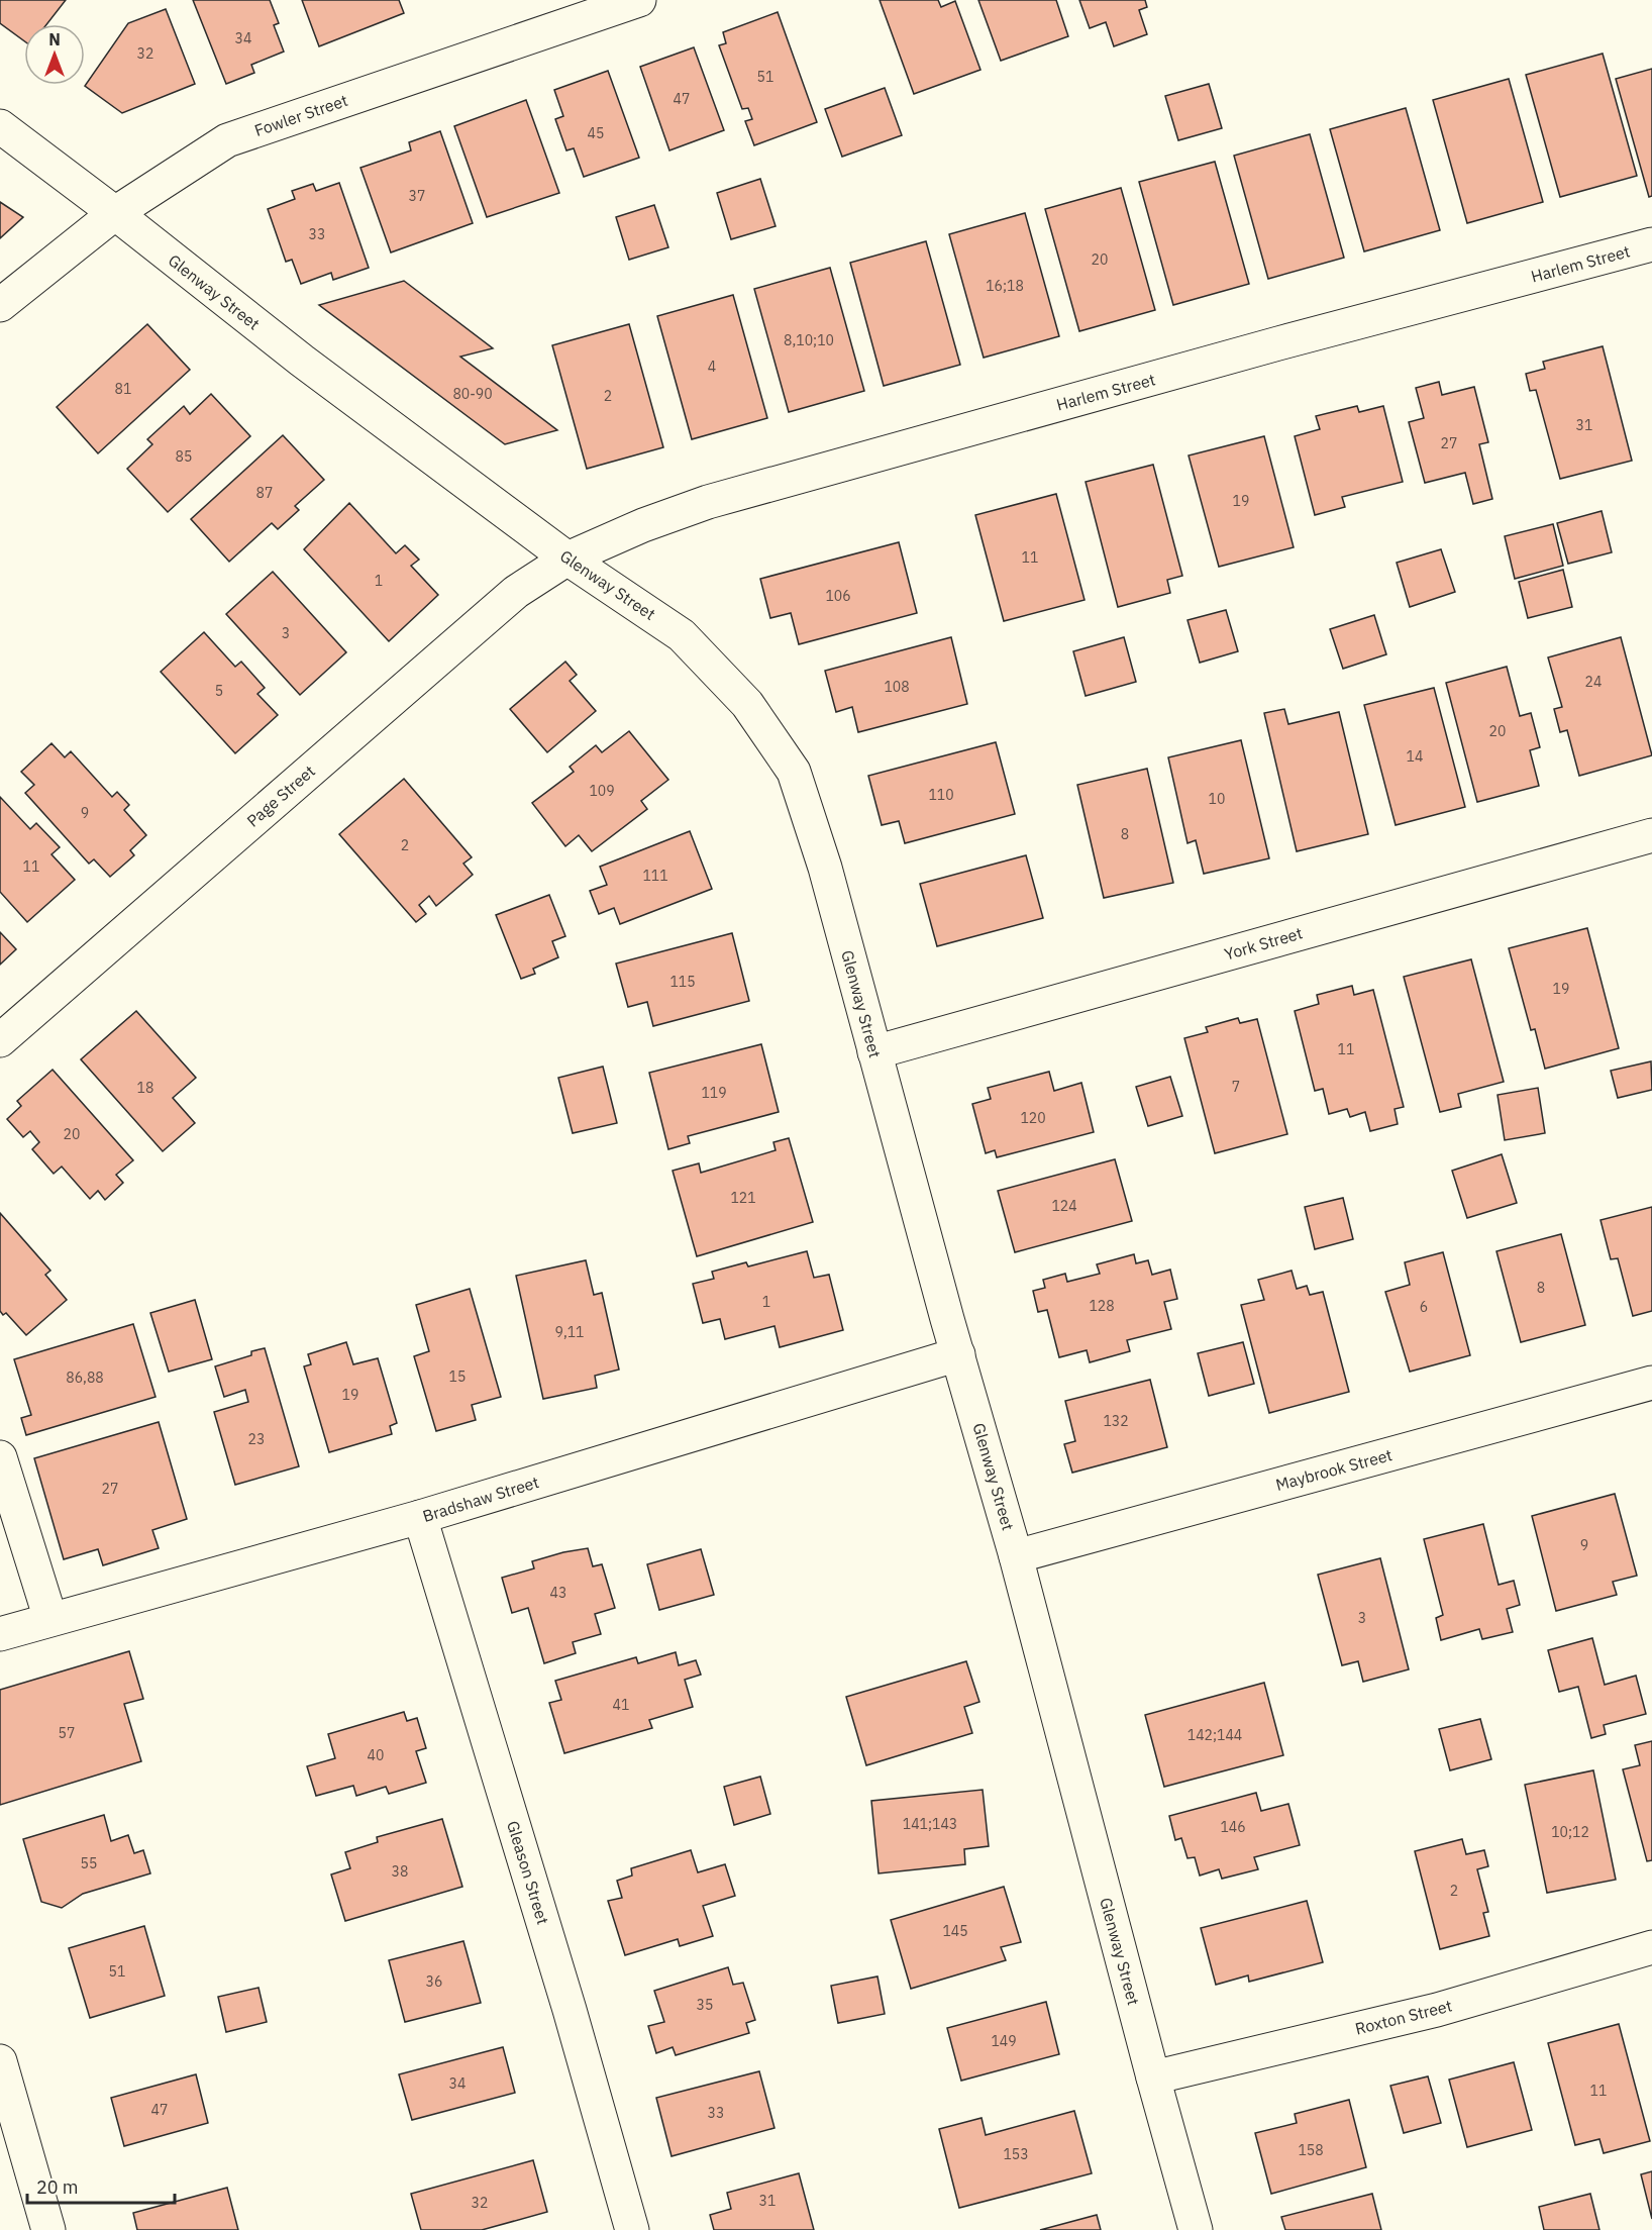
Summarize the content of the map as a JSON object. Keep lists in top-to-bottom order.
{
  "streets": {
    "street": [
      "Fowler Street",
      "Harlem Street",
      "Glenway Street",
      "Page Street",
      "York Street",
      "Maybrook Street",
      "Bradshaw Street",
      "Gleason Street",
      "Roxton Street"
    ]
  },
  "crossings": [
    ["Fowler Street", "Glenway Street"],
    ["Harlem Street", "Glenway Street"],
    ["Harlem Street", "Page Street"],
    ["Glenway Street", "Page Street"],
    ["Glenway Street", "York Street"],
    ["Glenway Street", "Maybrook Street"],
    ["Glenway Street", "Bradshaw Street"],
    ["Glenway Street", "Roxton Street"],
    ["Bradshaw Street", "Gleason Street"]
  ],
  "house_numbers": [
    "34",
    "32",
    "51",
    "47",
    "45",
    "37",
    "33",
    "20",
    "16;18",
    "8,10;10",
    "4",
    "81",
    "80-90",
    "2",
    "31",
    "27",
    "85",
    "87",
    "19",
    "11",
    "1",
    "106",
    "3",
    "24",
    "108",
    "5",
    "20",
    "14",
    "109",
    "110",
    "10",
    "9",
    "8",
    "2",
    "11",
    "111",
    "115",
    "19",
    "11",
    "7",
    "18",
    "119",
    "120",
    "20",
    "121",
    "124",
    "8",
    "1",
    "128",
    "6",
    "9,11",
    "15",
    "86,88",
    "19",
    "132",
    "23",
    "27",
    "9",
    "43",
    "3",
    "41",
    "57",
    "142;144",
    "40",
    "141;143",
    "146",
    "10;12",
    "55",
    "38",
    "2",
    "145",
    "51",
    "36",
    "35",
    "149",
    "34",
    "11",
    "47",
    "33",
    "158",
    "153",
    "31",
    "32"
  ],
  "scale_bar": "20 m",
  "north": "top"
}
